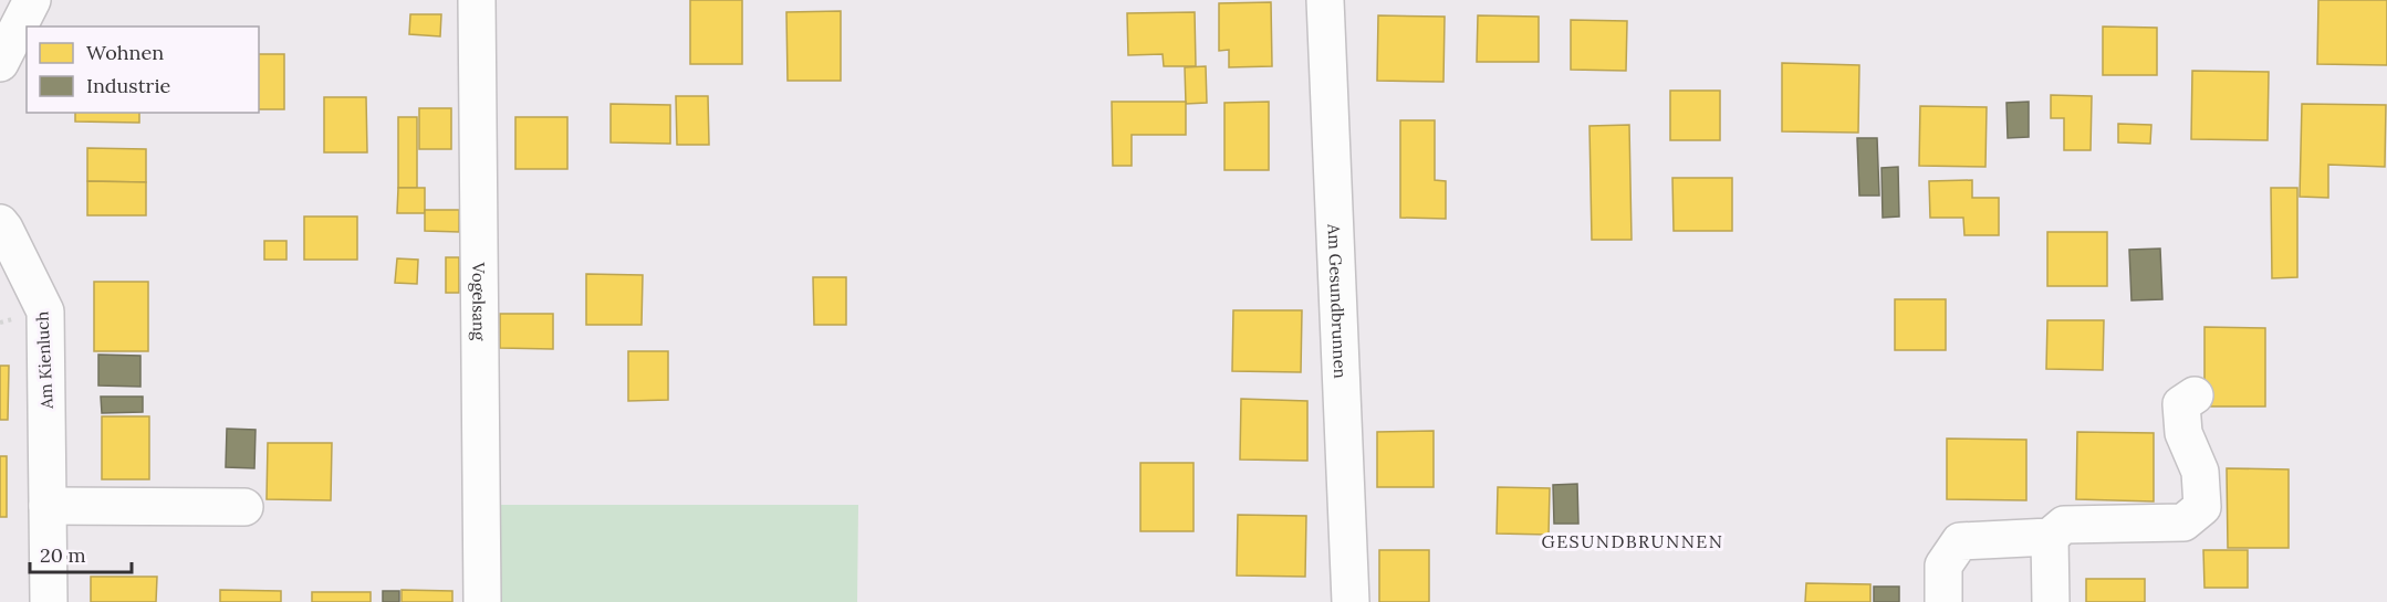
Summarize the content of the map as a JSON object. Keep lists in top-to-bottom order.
{
  "streets": {
    "street": ["Am Gesundbrunnen", "Vogelsang", "Am Kienluch"]
  },
  "districts": ["GESUNDBRUNNEN"],
  "legend": ["Wohnen", "Industrie"],
  "scale_bar": "20 m"
}
